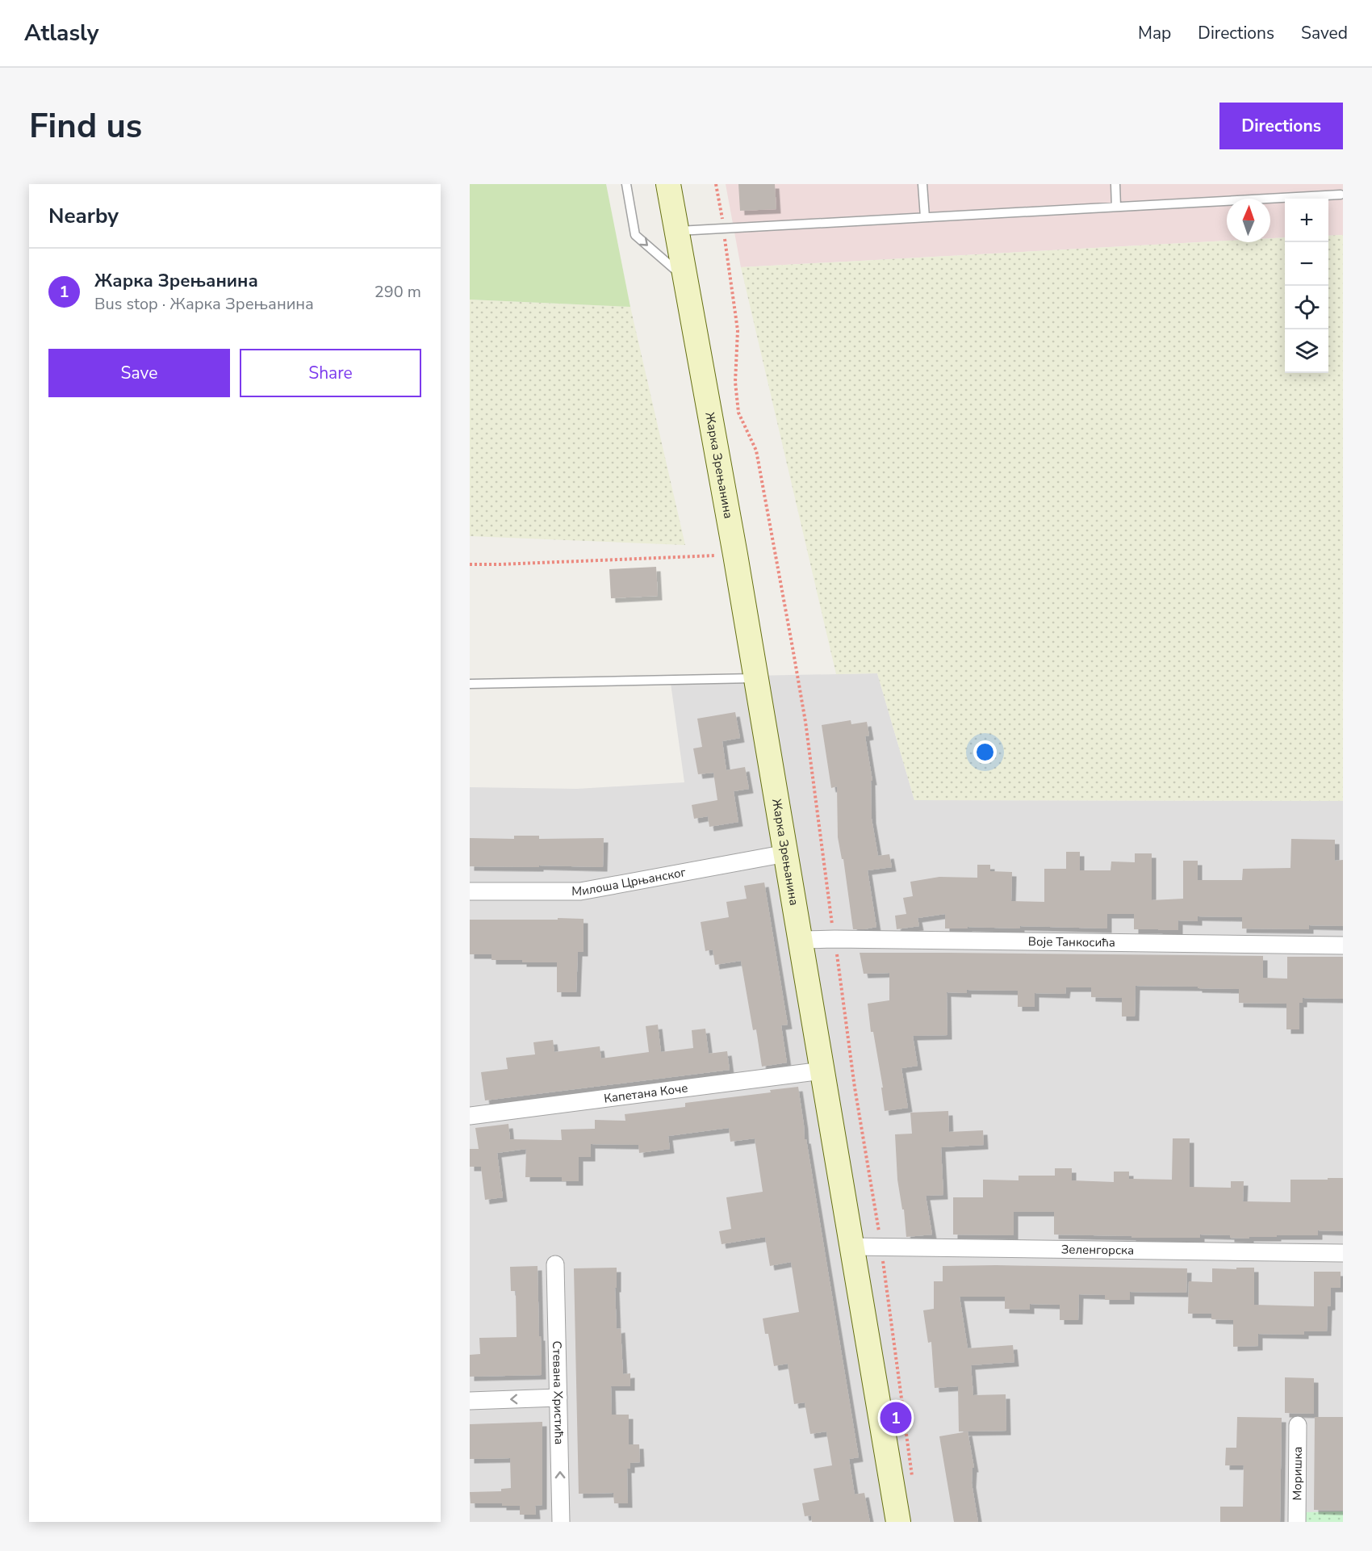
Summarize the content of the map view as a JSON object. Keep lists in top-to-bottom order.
{
  "streets": {
    "main road": ["Жарка Зрењанина"],
    "street": [
      "Милоша Црњанског",
      "Воје Танкосића",
      "Капетана Коче",
      "Зеленгорска",
      "Стевана Христића",
      "Моришка"
    ]
  },
  "crossings": [
    ["Жарка Зрењанина", "Милоша Црњанског"],
    ["Жарка Зрењанина", "Воје Танкосића"],
    ["Жарка Зрењанина", "Капетана Коче"],
    ["Жарка Зрењанина", "Зеленгорска"]
  ],
  "one_way": ["Стевана Христића"],
  "north": "top",
  "page": {
    "header": "Atlasly",
    "nav": ["Map", "Directions", "Saved"],
    "buttons": [
      "Directions",
      ["Save", "Share"]
    ],
    "title": "Find us",
    "heading": "Nearby",
    "map_buttons": ["+", "−"],
    "list": [
      {
        "mark": "1",
        "name": "Жарка Зрењанина",
        "note": "Bus stop · Жарка Зрењанина",
        "value": "290 m"
      }
    ],
    "pins": "1"
  }
}
